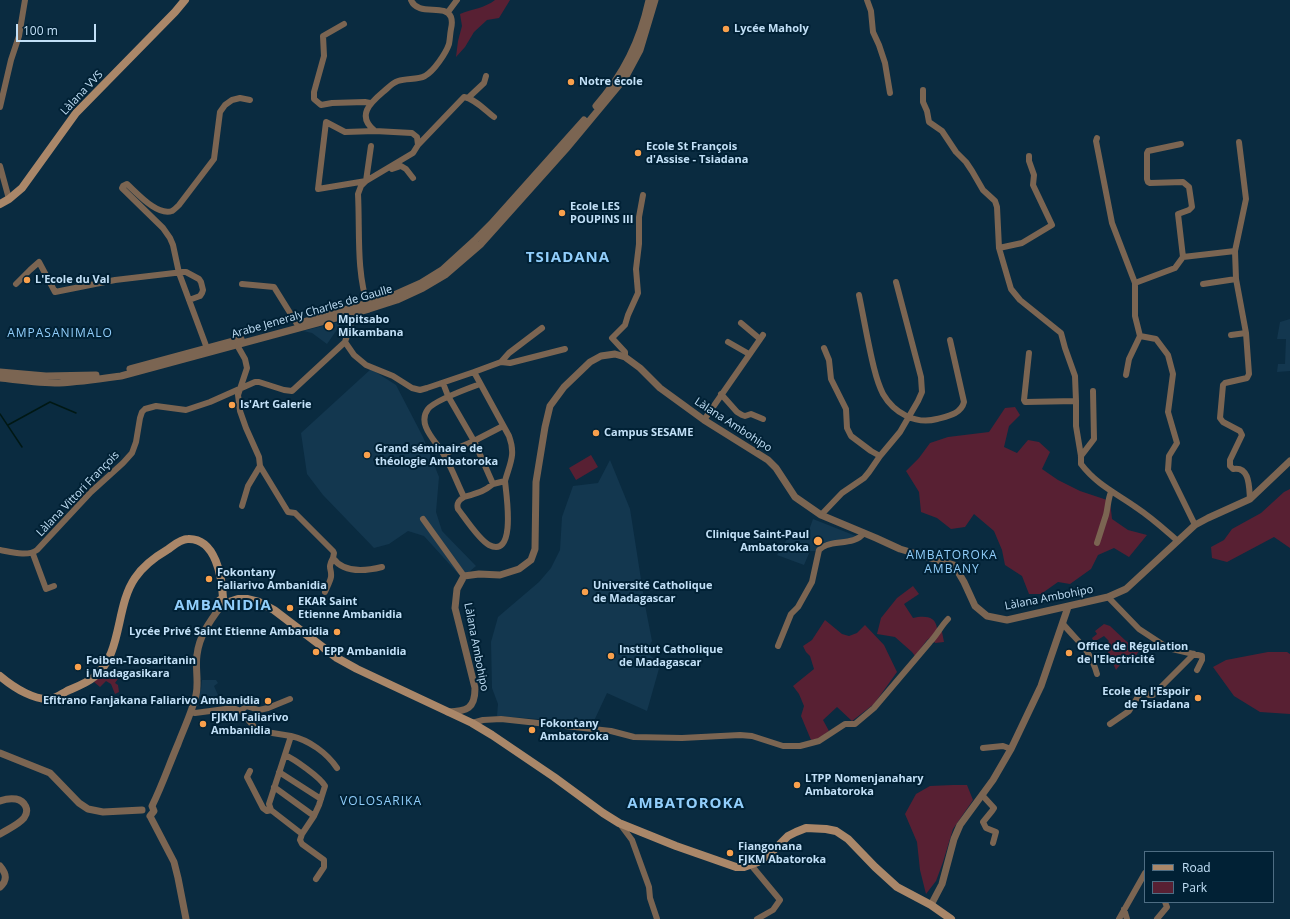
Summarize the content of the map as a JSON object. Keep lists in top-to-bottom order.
{
  "streets": {
    "main road": ["Làlana VVS"],
    "street": ["Arabe Jeneraly Charles de Gaulle", "Làlana Ambohipo", "Làlana Vittori François"]
  },
  "districts": [
    "TSIADANA",
    "AMPASANIMALO",
    "AMBATOROKA AMBANY",
    "AMBANIDIA",
    "VOLOSARIKA",
    "AMBATOROKA"
  ],
  "places": [
    "Lycée Maholy",
    "Notre école",
    "Ecole St François d'Assise - Tsiadana",
    "Ecole LES POUPINS III",
    "L'Ecole du Val",
    "Mpitsabo Mikambana",
    "Is'Art Galerie",
    "Campus SESAME",
    "Grand séminaire de théologie Ambatoroka",
    "Clinique Saint-Paul Ambatoroka",
    "Fokontany Faliarivo Ambanidia",
    "Université Catholique de Madagascar",
    "EKAR Saint Etienne Ambanidia",
    "Lycée Privé Saint Etienne Ambanidia",
    "EPP Ambanidia",
    "Office de Régulation de l'Electricité",
    "Institut Catholique de Madagascar",
    "Foiben-Taosaritanin i Madagasikara",
    "Ecole de l'Espoir de Tsiadana",
    "Efitrano Fanjakana Faliarivo Ambanidia",
    "FJKM Faliarivo Ambanidia",
    "Fokontany Ambatoroka",
    "LTPP Nomenjanahary Ambatoroka",
    "Fiangonana FJKM Abatoroka"
  ],
  "legend": ["Road", "Park"],
  "scale_bar": "100 m"
}
